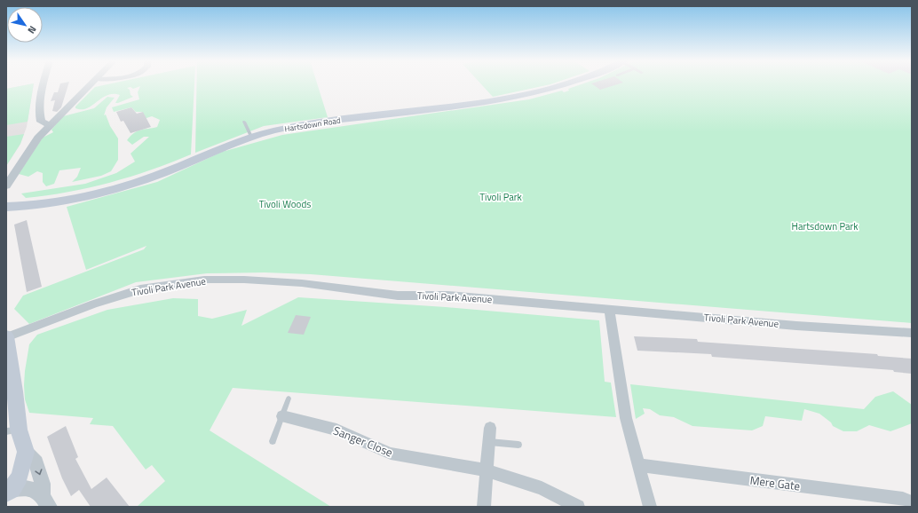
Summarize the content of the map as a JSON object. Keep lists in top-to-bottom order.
{
  "streets": {
    "main road": ["Hartsdown Road"],
    "street": ["Tivoli Park Avenue", "Sanger Close", "Mere Gate"]
  },
  "parks": ["Tivoli Park", "Tivoli Woods", "Hartsdown Park"],
  "north": "bottom right"
}
